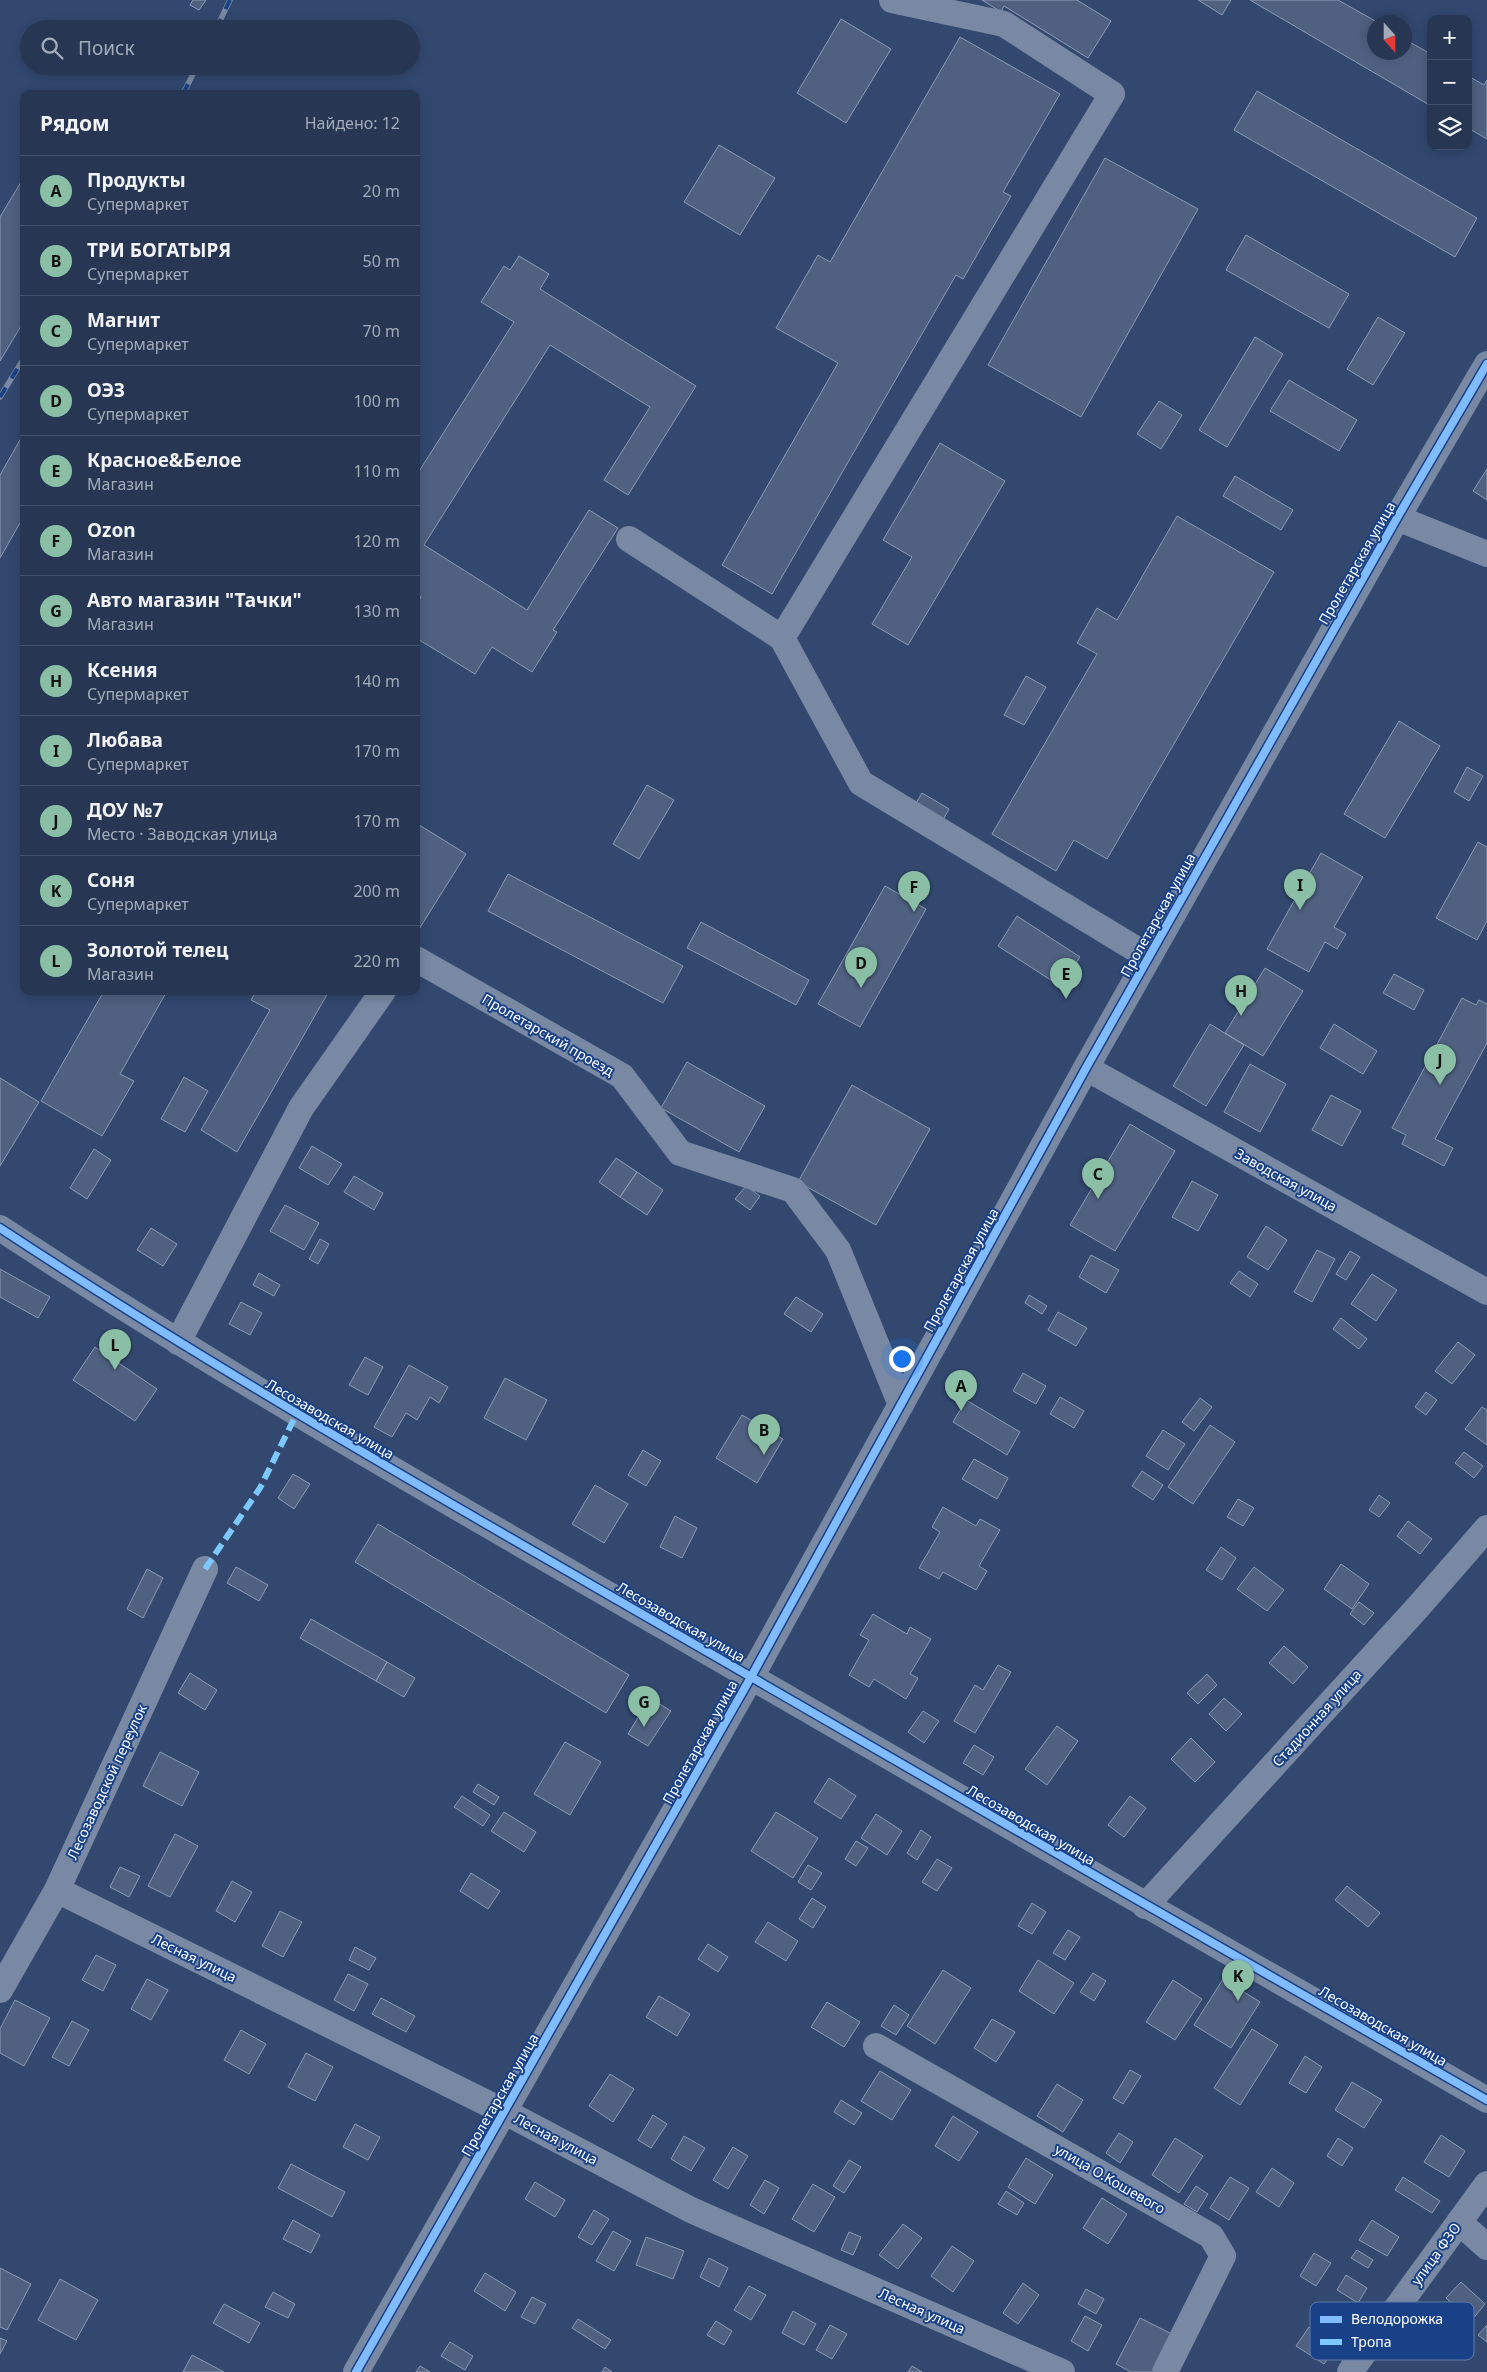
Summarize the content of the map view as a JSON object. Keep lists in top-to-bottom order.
{
  "streets": {
    "street": [
      "Пролетарская улица",
      "Пролетарский проезд",
      "Заводская улица",
      "Лесозаводская улица",
      "Стадионная улица",
      "Лесозаводской переулок",
      "Лесная улица",
      "улица О.Кошевого",
      "улица ФЗО"
    ]
  },
  "crossings": [
    ["Пролетарская улица", "Пролетарский проезд"],
    ["Пролетарская улица", "Заводская улица"],
    ["Пролетарская улица", "Лесозаводская улица"],
    ["Пролетарская улица", "Лесная улица"],
    ["Лесозаводская улица", "Стадионная улица"],
    ["Лесозаводской переулок", "Лесная улица"]
  ],
  "legend": ["Велодорожка", "Тропа"],
  "north": "bottom",
  "page": {
    "map_buttons": ["+", "−"],
    "search": "Поиск",
    "heading": ["Рядом", "Найдено: 12"],
    "list": [
      {
        "mark": "A",
        "name": "Продукты",
        "note": "Супермаркет",
        "value": "20 m"
      },
      {
        "mark": "B",
        "name": "ТРИ БОГАТЫРЯ",
        "note": "Супермаркет",
        "value": "50 m"
      },
      {
        "mark": "C",
        "name": "Магнит",
        "note": "Супермаркет",
        "value": "70 m"
      },
      {
        "mark": "D",
        "name": "ОЭЗ",
        "note": "Супермаркет",
        "value": "100 m"
      },
      {
        "mark": "E",
        "name": "Красное&Белое",
        "note": "Магазин",
        "value": "110 m"
      },
      {
        "mark": "F",
        "name": "Ozon",
        "note": "Магазин",
        "value": "120 m"
      },
      {
        "mark": "G",
        "name": "Авто магазин \"Тачки\"",
        "note": "Магазин",
        "value": "130 m"
      },
      {
        "mark": "H",
        "name": "Ксения",
        "note": "Супермаркет",
        "value": "140 m"
      },
      {
        "mark": "I",
        "name": "Любава",
        "note": "Супермаркет",
        "value": "170 m"
      },
      {
        "mark": "J",
        "name": "ДОУ №7",
        "note": "Место · Заводская улица",
        "value": "170 m"
      },
      {
        "mark": "K",
        "name": "Соня",
        "note": "Супермаркет",
        "value": "200 m"
      },
      {
        "mark": "L",
        "name": "Золотой телец",
        "note": "Магазин",
        "value": "220 m"
      }
    ],
    "pins": [
      "I",
      "F",
      "D",
      "E",
      "H",
      "J",
      "C",
      "L",
      "A",
      "B",
      "G",
      "K"
    ]
  }
}
